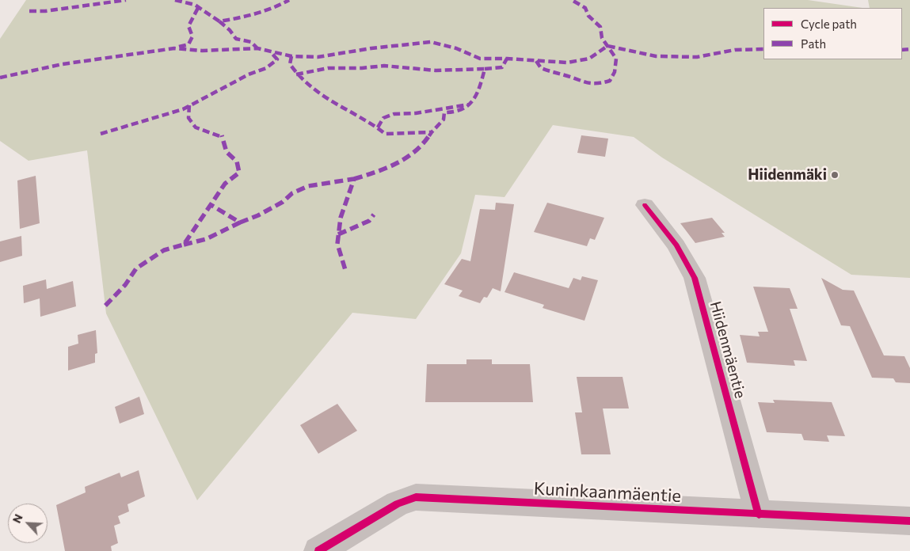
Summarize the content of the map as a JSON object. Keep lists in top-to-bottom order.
{
  "streets": {
    "street": ["Hiidenmäentie", "Kuninkaanmäentie"]
  },
  "crossings": [
    ["Hiidenmäentie", "Kuninkaanmäentie"]
  ],
  "places": ["Hiidenmäki"],
  "legend": ["Cycle path", "Path"],
  "north": "top left"
}
